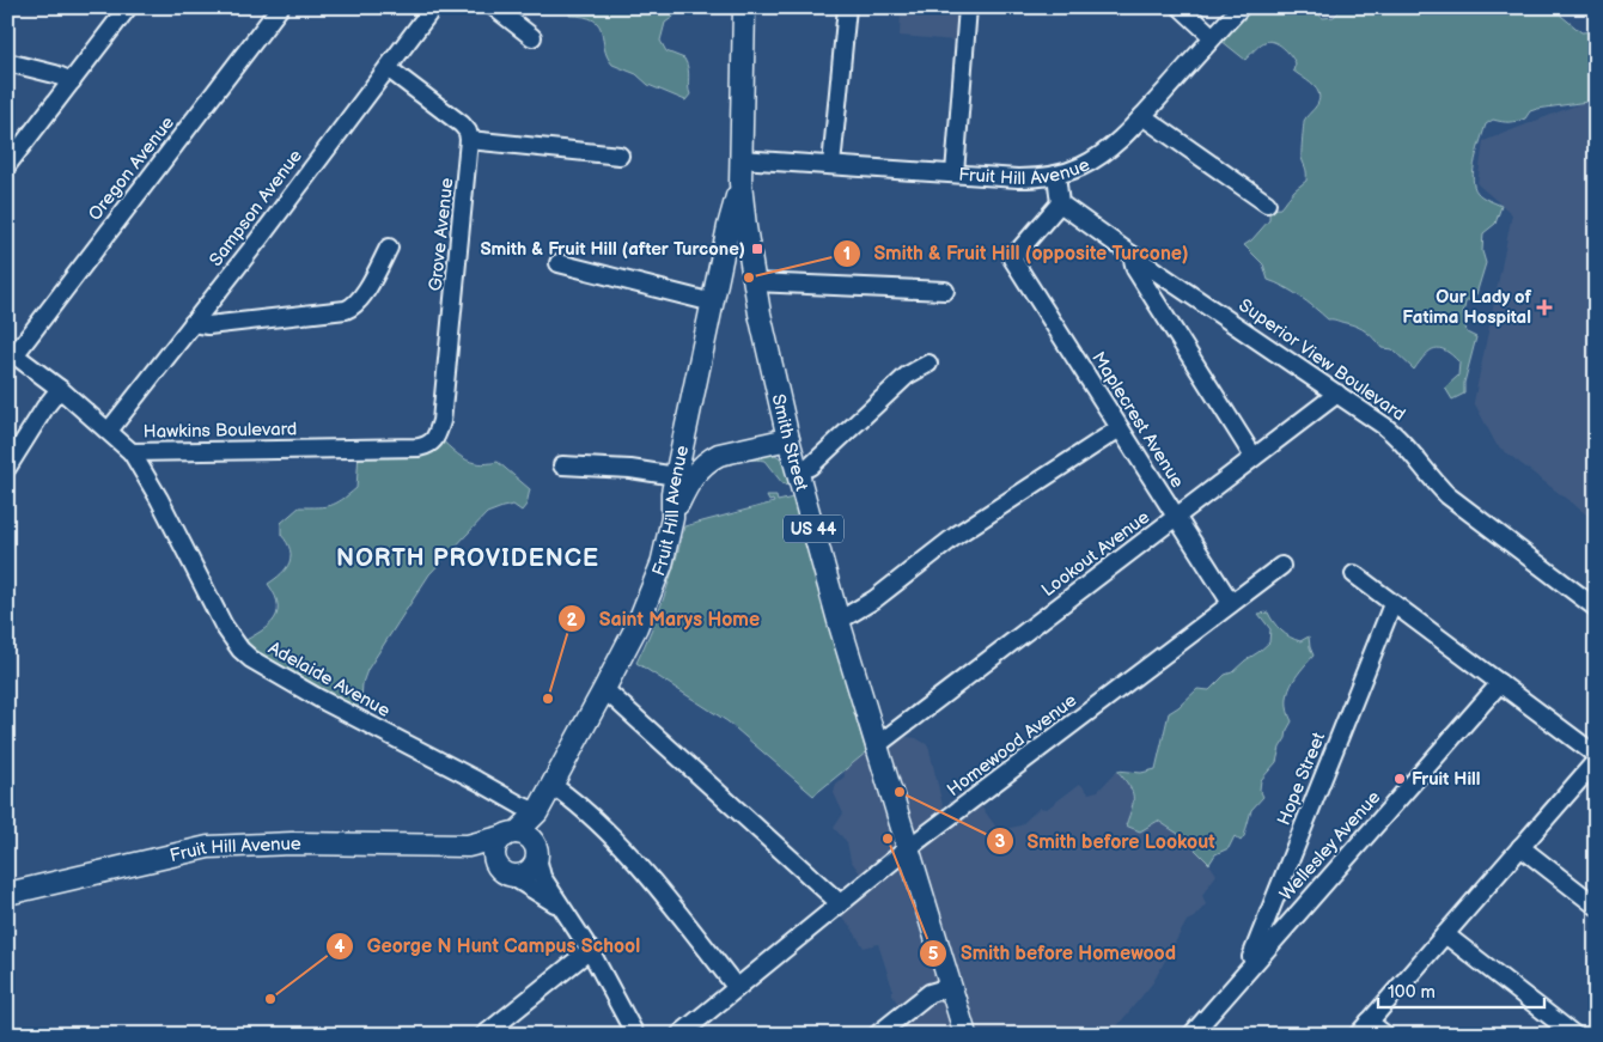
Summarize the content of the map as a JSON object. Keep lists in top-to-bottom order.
{
  "streets": {
    "main road": ["Fruit Hill Avenue", "Smith Street", "US 44"],
    "street": [
      "Oregon Avenue",
      "Sampson Avenue",
      "Grove Avenue",
      "Superior View Boulevard",
      "Maplecrest Avenue",
      "Hawkins Boulevard",
      "Lookout Avenue",
      "Adelaide Avenue",
      "Homewood Avenue",
      "Hope Street",
      "Wellesley Avenue"
    ]
  },
  "crossings": [
    ["Fruit Hill Avenue", "Smith Street"],
    ["Fruit Hill Avenue", "Adelaide Avenue"],
    ["Oregon Avenue", "Hawkins Boulevard"],
    ["Sampson Avenue", "Hawkins Boulevard"],
    ["Grove Avenue", "Hawkins Boulevard"],
    ["Superior View Boulevard", "Maplecrest Avenue"],
    ["Superior View Boulevard", "Lookout Avenue"],
    ["Maplecrest Avenue", "Lookout Avenue"],
    ["Maplecrest Avenue", "Homewood Avenue"],
    ["Hawkins Boulevard", "Adelaide Avenue"],
    ["Smith Street", "Lookout Avenue"],
    ["Smith Street", "Homewood Avenue"],
    ["Hope Street", "Wellesley Avenue"]
  ],
  "districts": ["NORTH PROVIDENCE"],
  "places": {
    "transit": ["Smith & Fruit Hill (after Turcone)"],
    "other": [
      "Smith & Fruit Hill (opposite Turcone)",
      "Saint Marys Home",
      "Fruit Hill",
      "Smith before Lookout",
      "Smith before Homewood",
      "George N Hunt Campus School"
    ],
    "health": ["Our Lady of Fatima Hospital"]
  },
  "scale_bar": "100 m"
}
